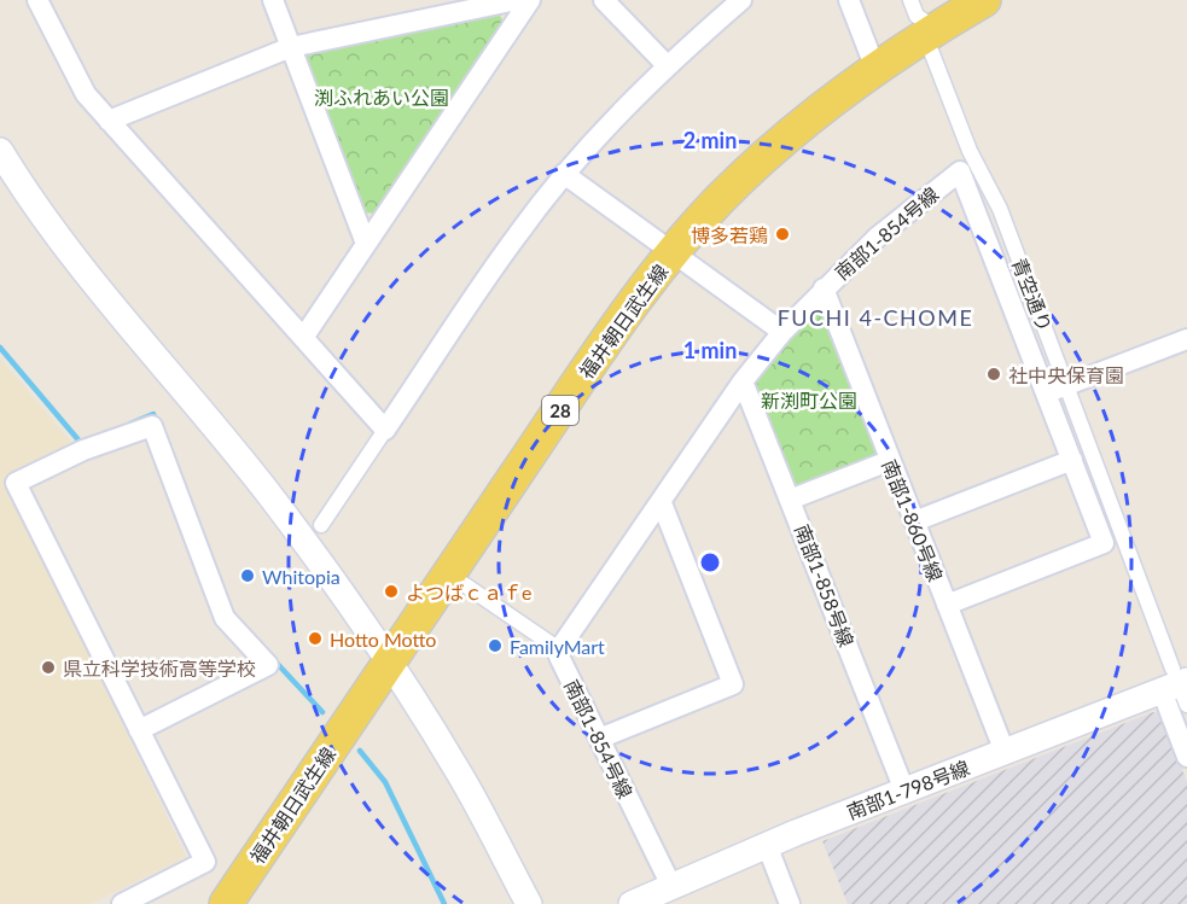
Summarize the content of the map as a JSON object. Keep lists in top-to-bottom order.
{
  "streets": {
    "main road": ["福井朝日武生線", "28"],
    "street": [
      "南部1-854号線",
      "青空通り",
      "南部1-860号線",
      "南部1-858号線",
      "南部1-798号線"
    ]
  },
  "crossings": [
    ["南部1-854号線", "青空通り"],
    ["南部1-854号線", "南部1-860号線"],
    ["南部1-854号線", "南部1-858号線"],
    ["南部1-854号線", "南部1-798号線"],
    ["青空通り", "南部1-798号線"],
    ["南部1-860号線", "南部1-798号線"],
    ["南部1-858号線", "南部1-798号線"]
  ],
  "districts": ["FUCHI 4-CHOME"],
  "parks": ["渕ふれあい公園", "新渕町公園"],
  "places": [
    "博多若鶏",
    "社中央保育園",
    "Whitopia",
    "よつばｃａｆe",
    "Hotto Motto",
    "FamilyMart",
    "県立科学技術高等学校"
  ],
  "rings": ["2 min", "1 min"]
}
